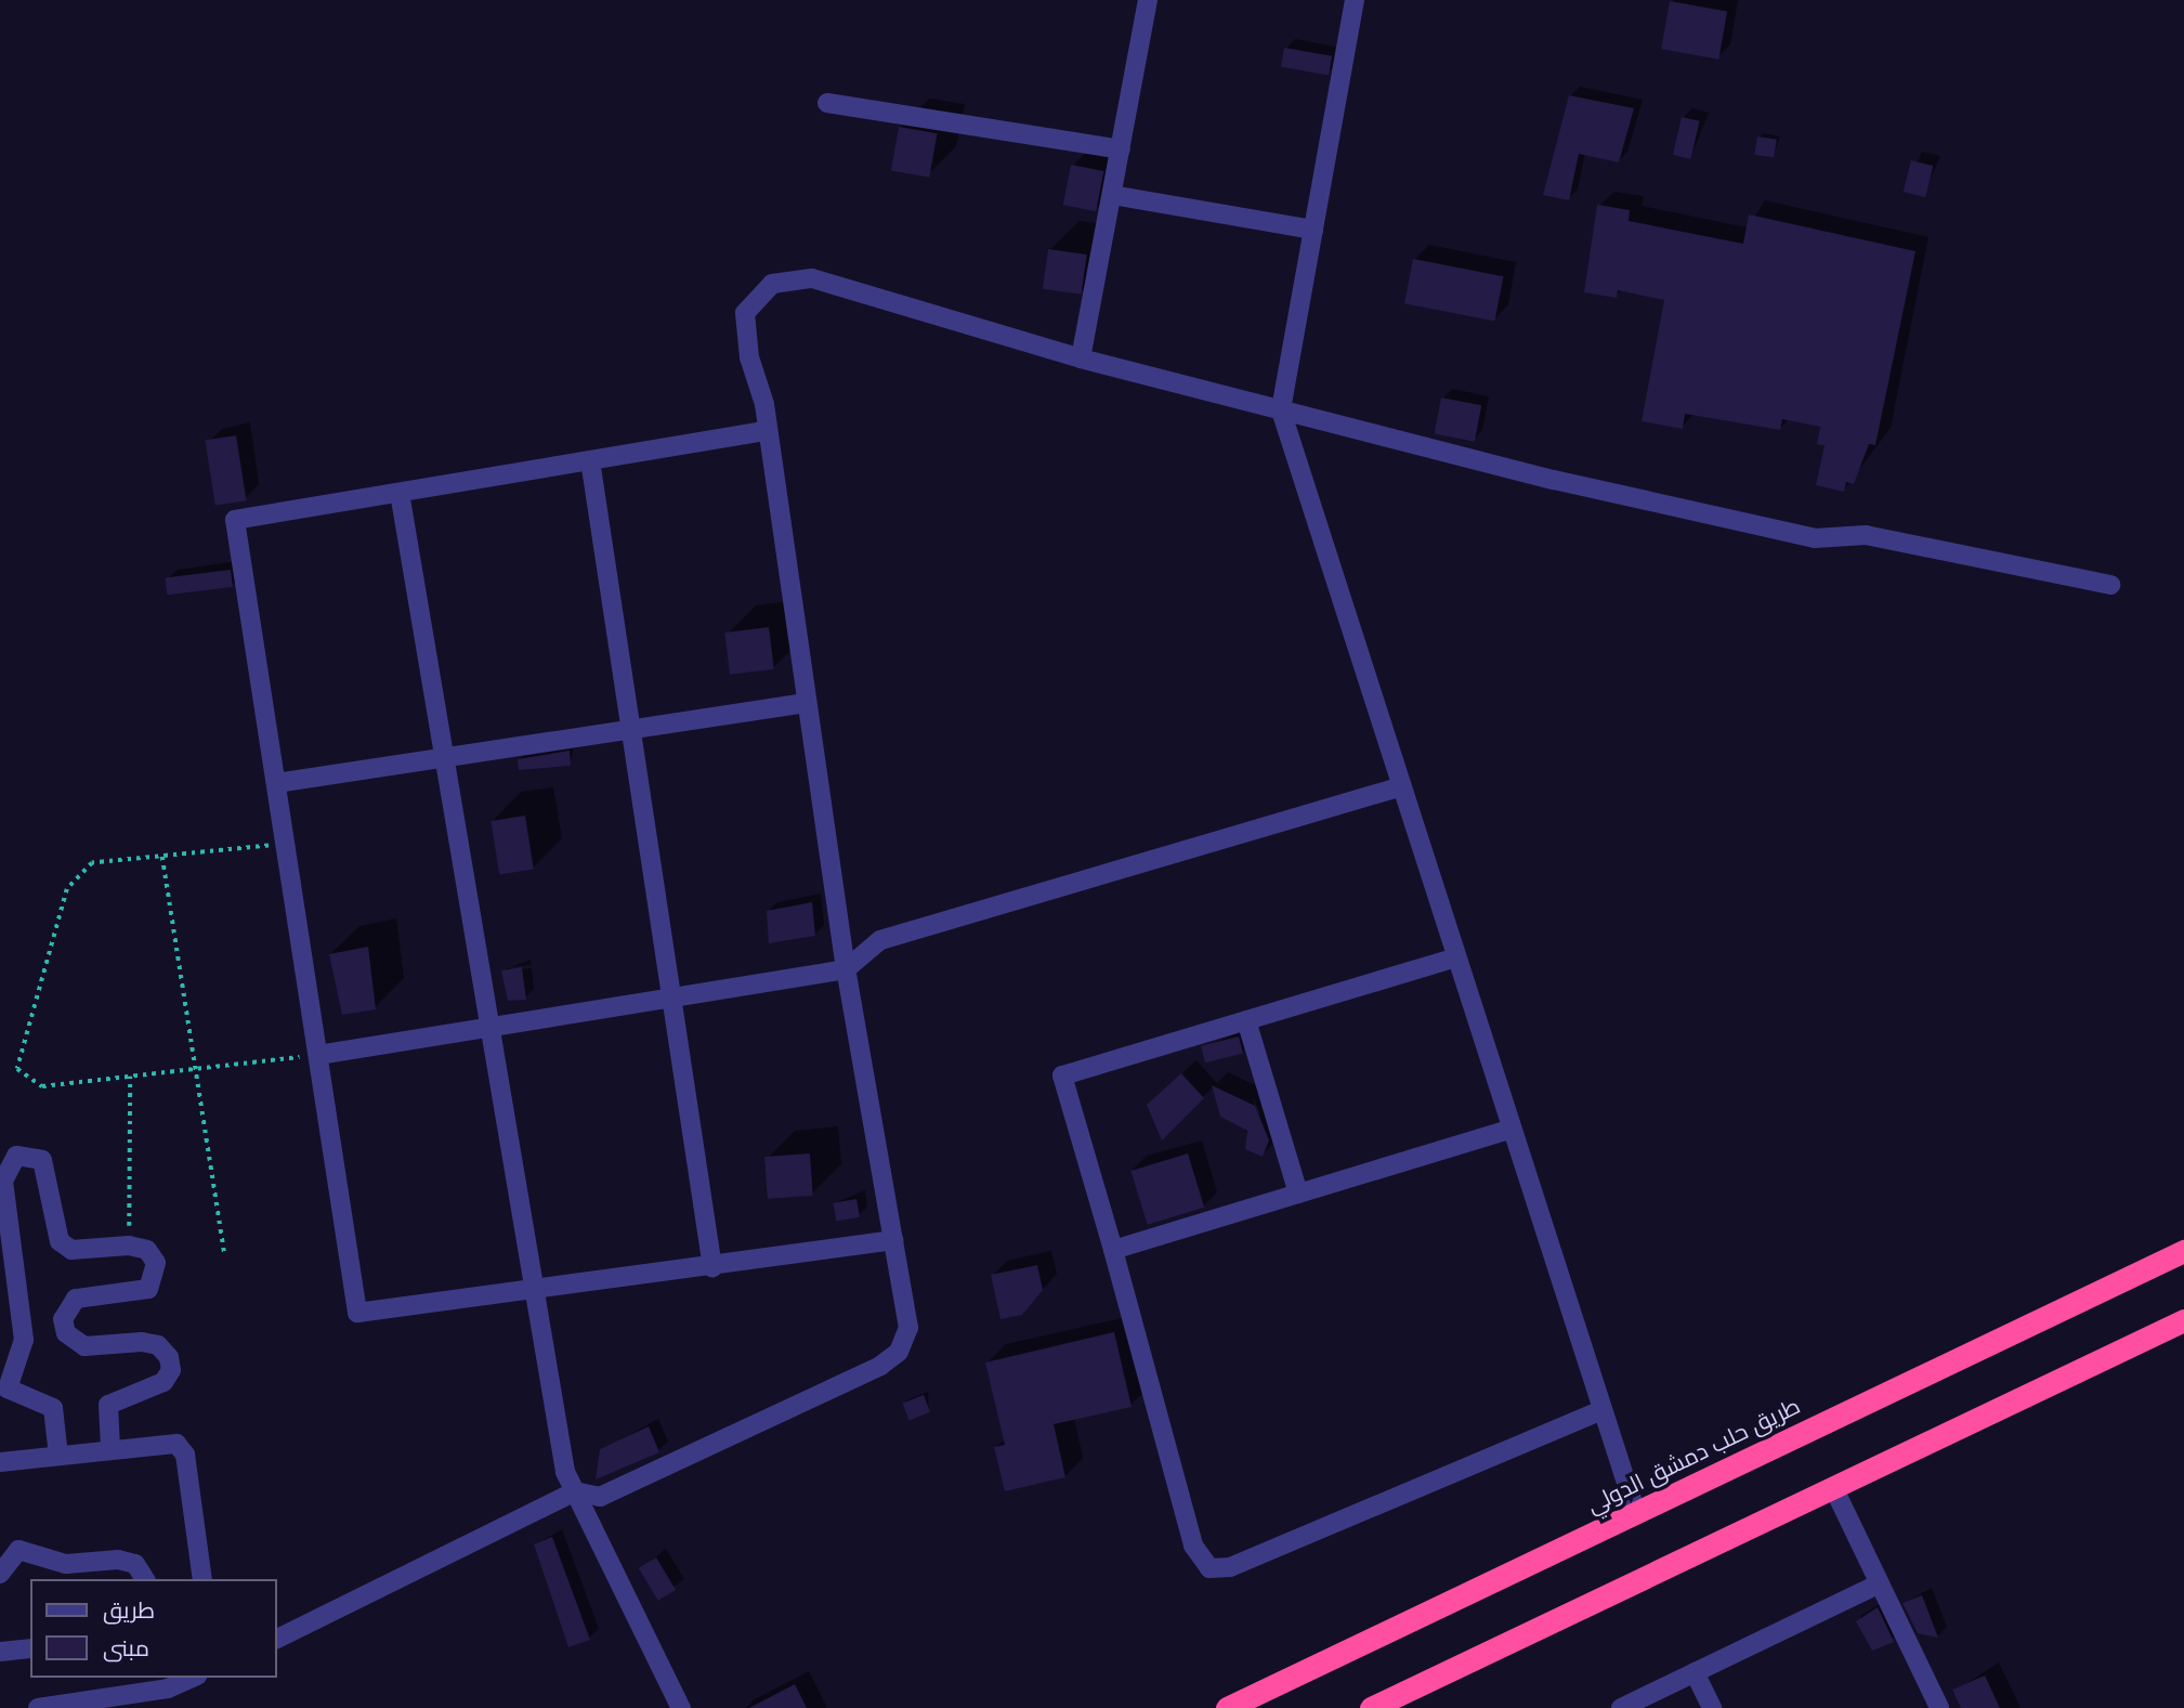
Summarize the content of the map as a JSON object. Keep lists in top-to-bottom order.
{
  "streets": {
    "highway": ["طريق حلب دمشق الدولي"]
  },
  "legend": ["طريق", "مبنى"]
}
